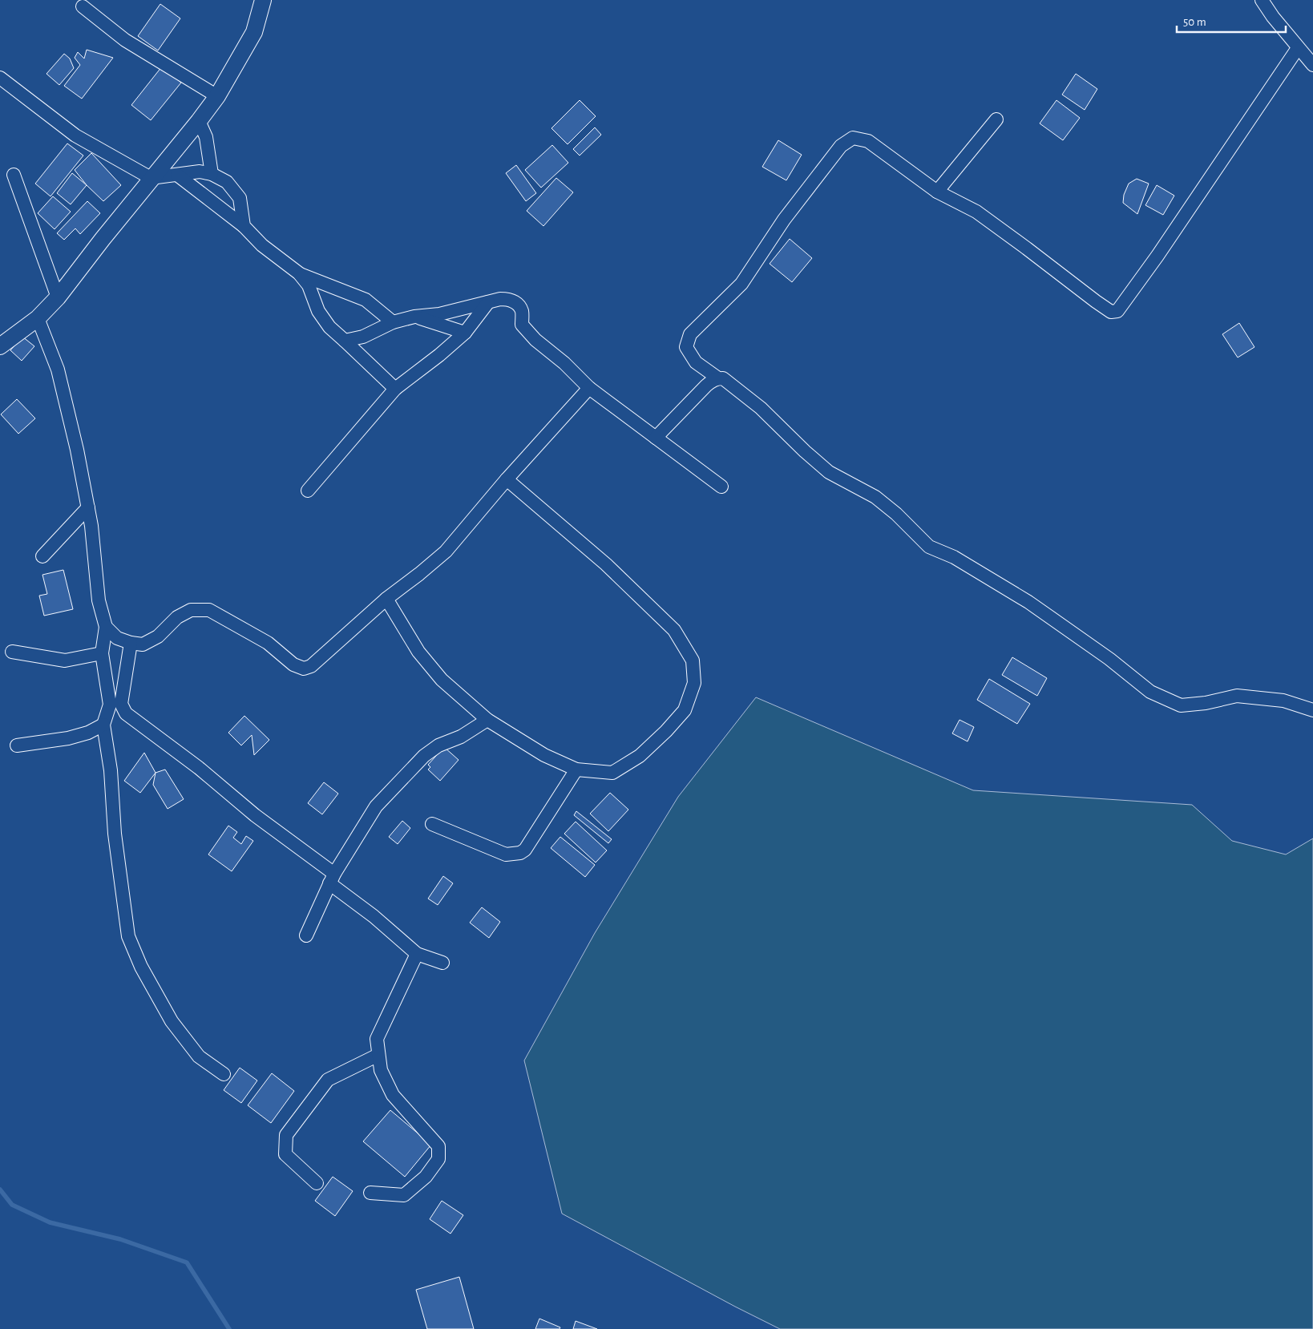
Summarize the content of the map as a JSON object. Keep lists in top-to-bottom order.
{
  "scale_bar": "50 m"
}
